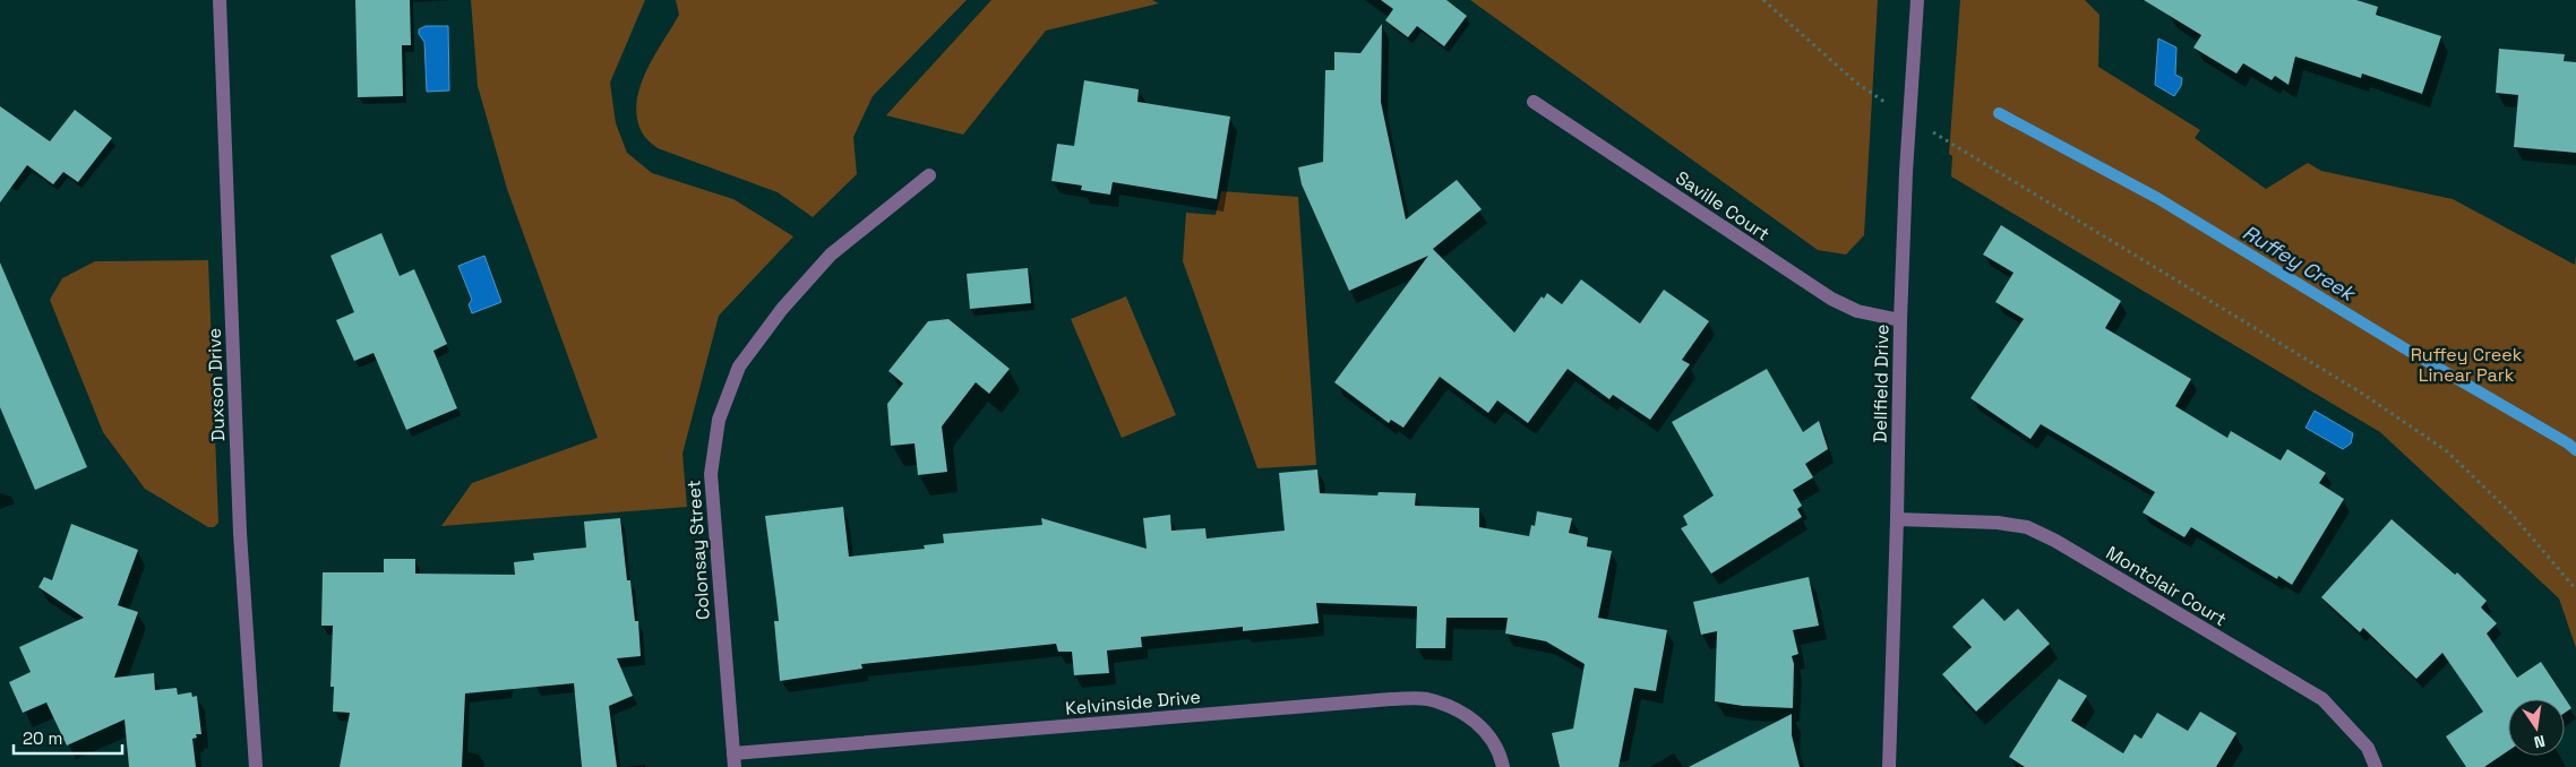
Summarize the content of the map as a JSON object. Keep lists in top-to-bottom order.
{
  "streets": {
    "street": [
      "Saville Court",
      "Dellfield Drive",
      "Duxson Drive",
      "Colonsay Street",
      "Montclair Court",
      "Kelvinside Drive"
    ]
  },
  "crossings": [
    ["Saville Court", "Dellfield Drive"],
    ["Dellfield Drive", "Montclair Court"],
    ["Colonsay Street", "Kelvinside Drive"]
  ],
  "water": ["Ruffey Creek"],
  "parks": ["Ruffey Creek Linear Park"],
  "scale_bar": "20 m",
  "north": "bottom"
}
